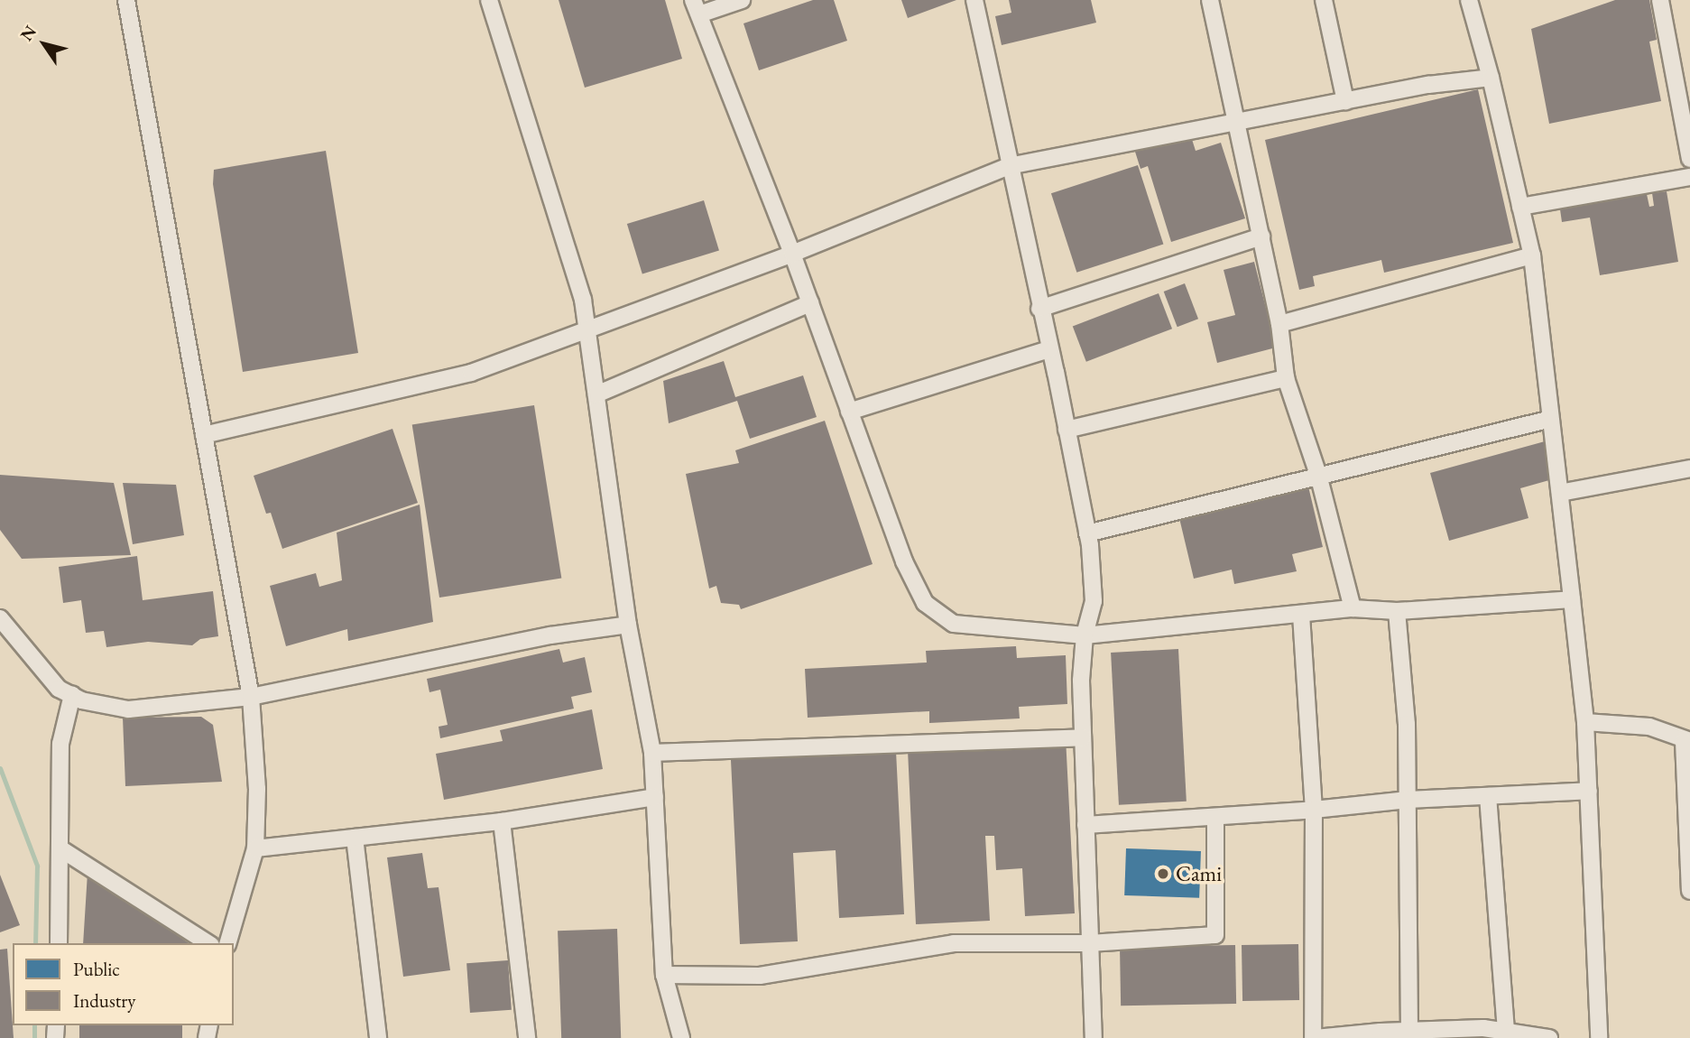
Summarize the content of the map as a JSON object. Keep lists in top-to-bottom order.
{
  "places": ["Cami"],
  "legend": ["Public", "Industry"],
  "north": "top left"
}
